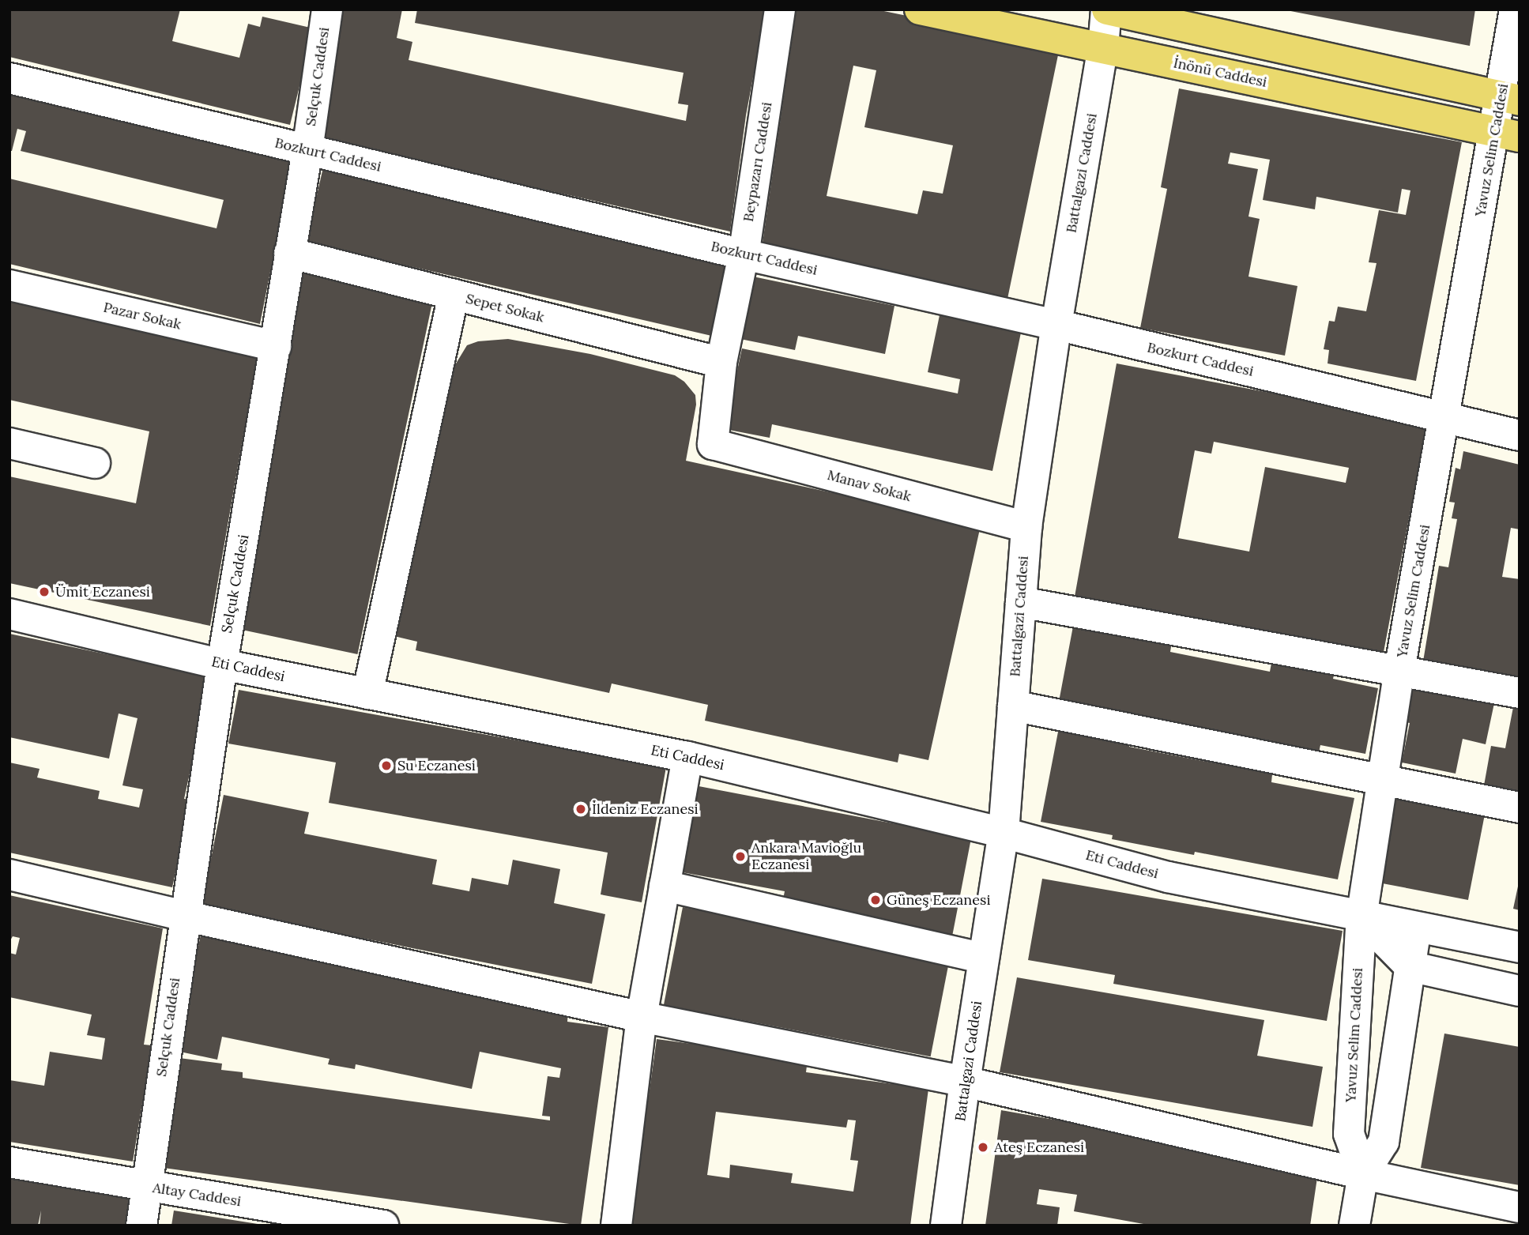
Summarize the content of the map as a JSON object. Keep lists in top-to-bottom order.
{
  "streets": {
    "main road": ["İnönü Caddesi"],
    "street": [
      "Selçuk Caddesi",
      "Yavuz Selim Caddesi",
      "Bozkurt Caddesi",
      "Beypazarı Caddesi",
      "Battalgazi Caddesi",
      "Sepet Sokak",
      "Pazar Sokak",
      "Manav Sokak",
      "Eti Caddesi",
      "Altay Caddesi"
    ]
  },
  "crossings": [
    ["İnönü Caddesi", "Yavuz Selim Caddesi"],
    ["İnönü Caddesi", "Battalgazi Caddesi"],
    ["Selçuk Caddesi", "Bozkurt Caddesi"],
    ["Selçuk Caddesi", "Sepet Sokak"],
    ["Selçuk Caddesi", "Pazar Sokak"],
    ["Selçuk Caddesi", "Eti Caddesi"],
    ["Selçuk Caddesi", "Altay Caddesi"],
    ["Yavuz Selim Caddesi", "Bozkurt Caddesi"],
    ["Yavuz Selim Caddesi", "Eti Caddesi"],
    ["Bozkurt Caddesi", "Beypazarı Caddesi"],
    ["Bozkurt Caddesi", "Battalgazi Caddesi"],
    ["Beypazarı Caddesi", "Sepet Sokak"],
    ["Beypazarı Caddesi", "Manav Sokak"],
    ["Battalgazi Caddesi", "Manav Sokak"],
    ["Battalgazi Caddesi", "Eti Caddesi"]
  ],
  "places": [
    "Ümit Eczanesi",
    "Su Eczanesi",
    "İldeniz Eczanesi",
    "Ankara Mavioğlu Eczanesi",
    "Güneş Eczanesi",
    "Ateş Eczanesi"
  ]
}
